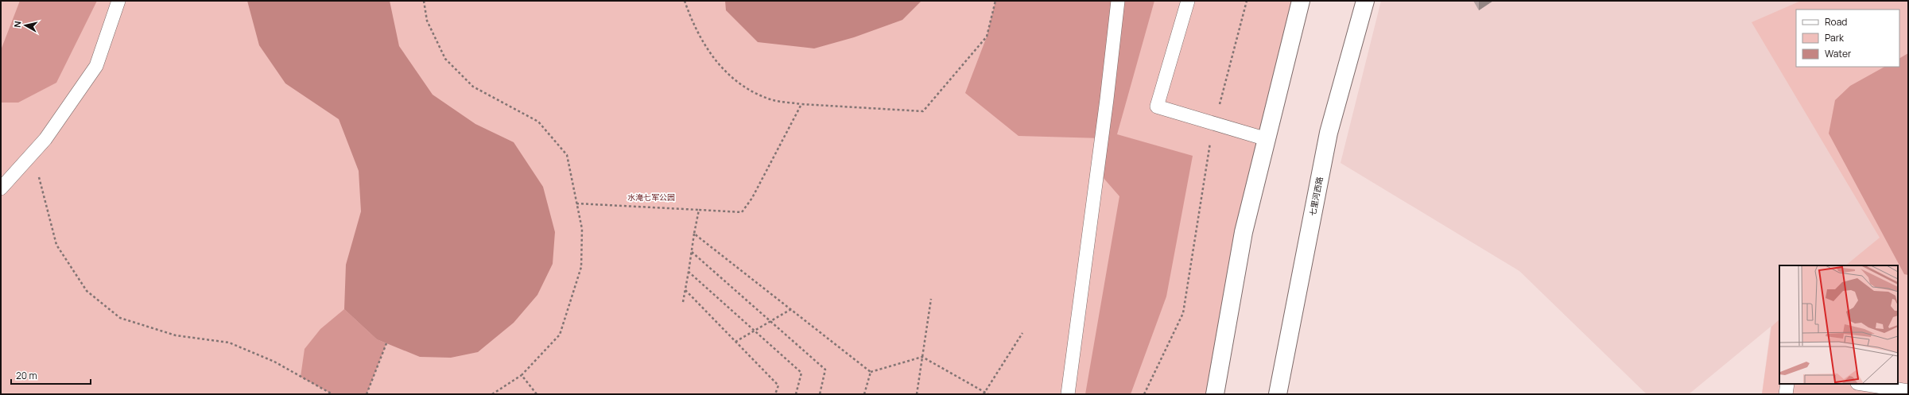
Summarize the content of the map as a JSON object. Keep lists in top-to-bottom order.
{
  "streets": {
    "street": ["七里河西路"]
  },
  "parks": ["水淹七军公园"],
  "legend": ["Road", "Park", "Water"],
  "scale_bar": "20 m",
  "north": "left"
}
